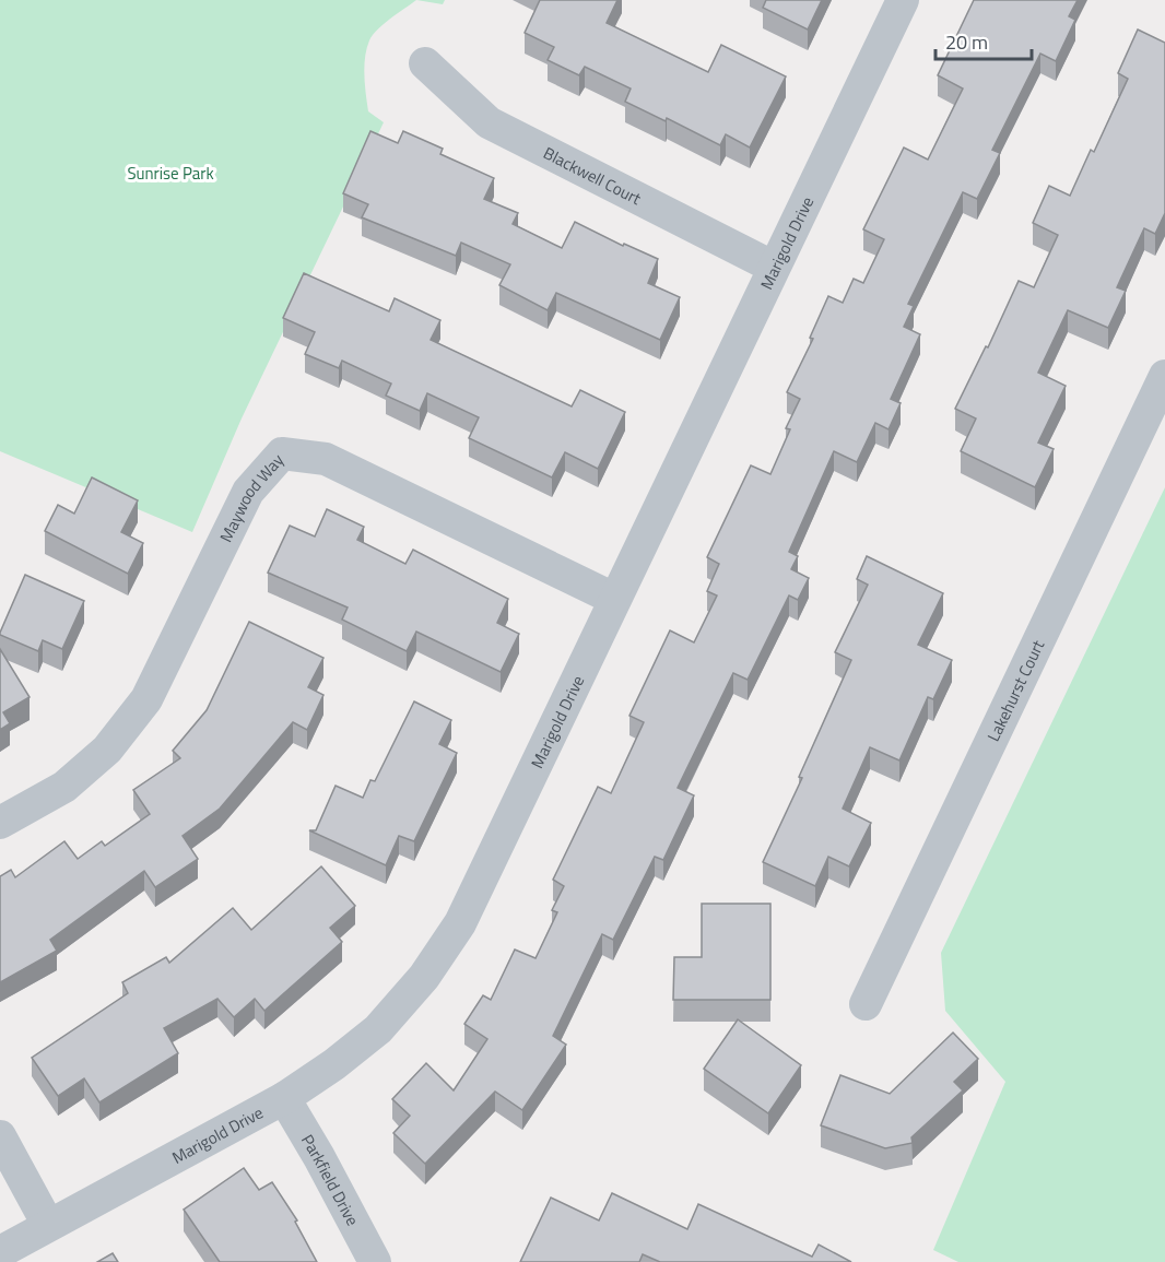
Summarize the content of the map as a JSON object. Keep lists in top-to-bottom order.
{
  "streets": {
    "street": [
      "Blackwell Court",
      "Marigold Drive",
      "Maywood Way",
      "Lakehurst Court",
      "Parkfield Drive"
    ]
  },
  "crossings": [
    ["Blackwell Court", "Marigold Drive"],
    ["Marigold Drive", "Maywood Way"],
    ["Marigold Drive", "Parkfield Drive"]
  ],
  "parks": ["Sunrise Park"],
  "scale_bar": "20 m"
}
